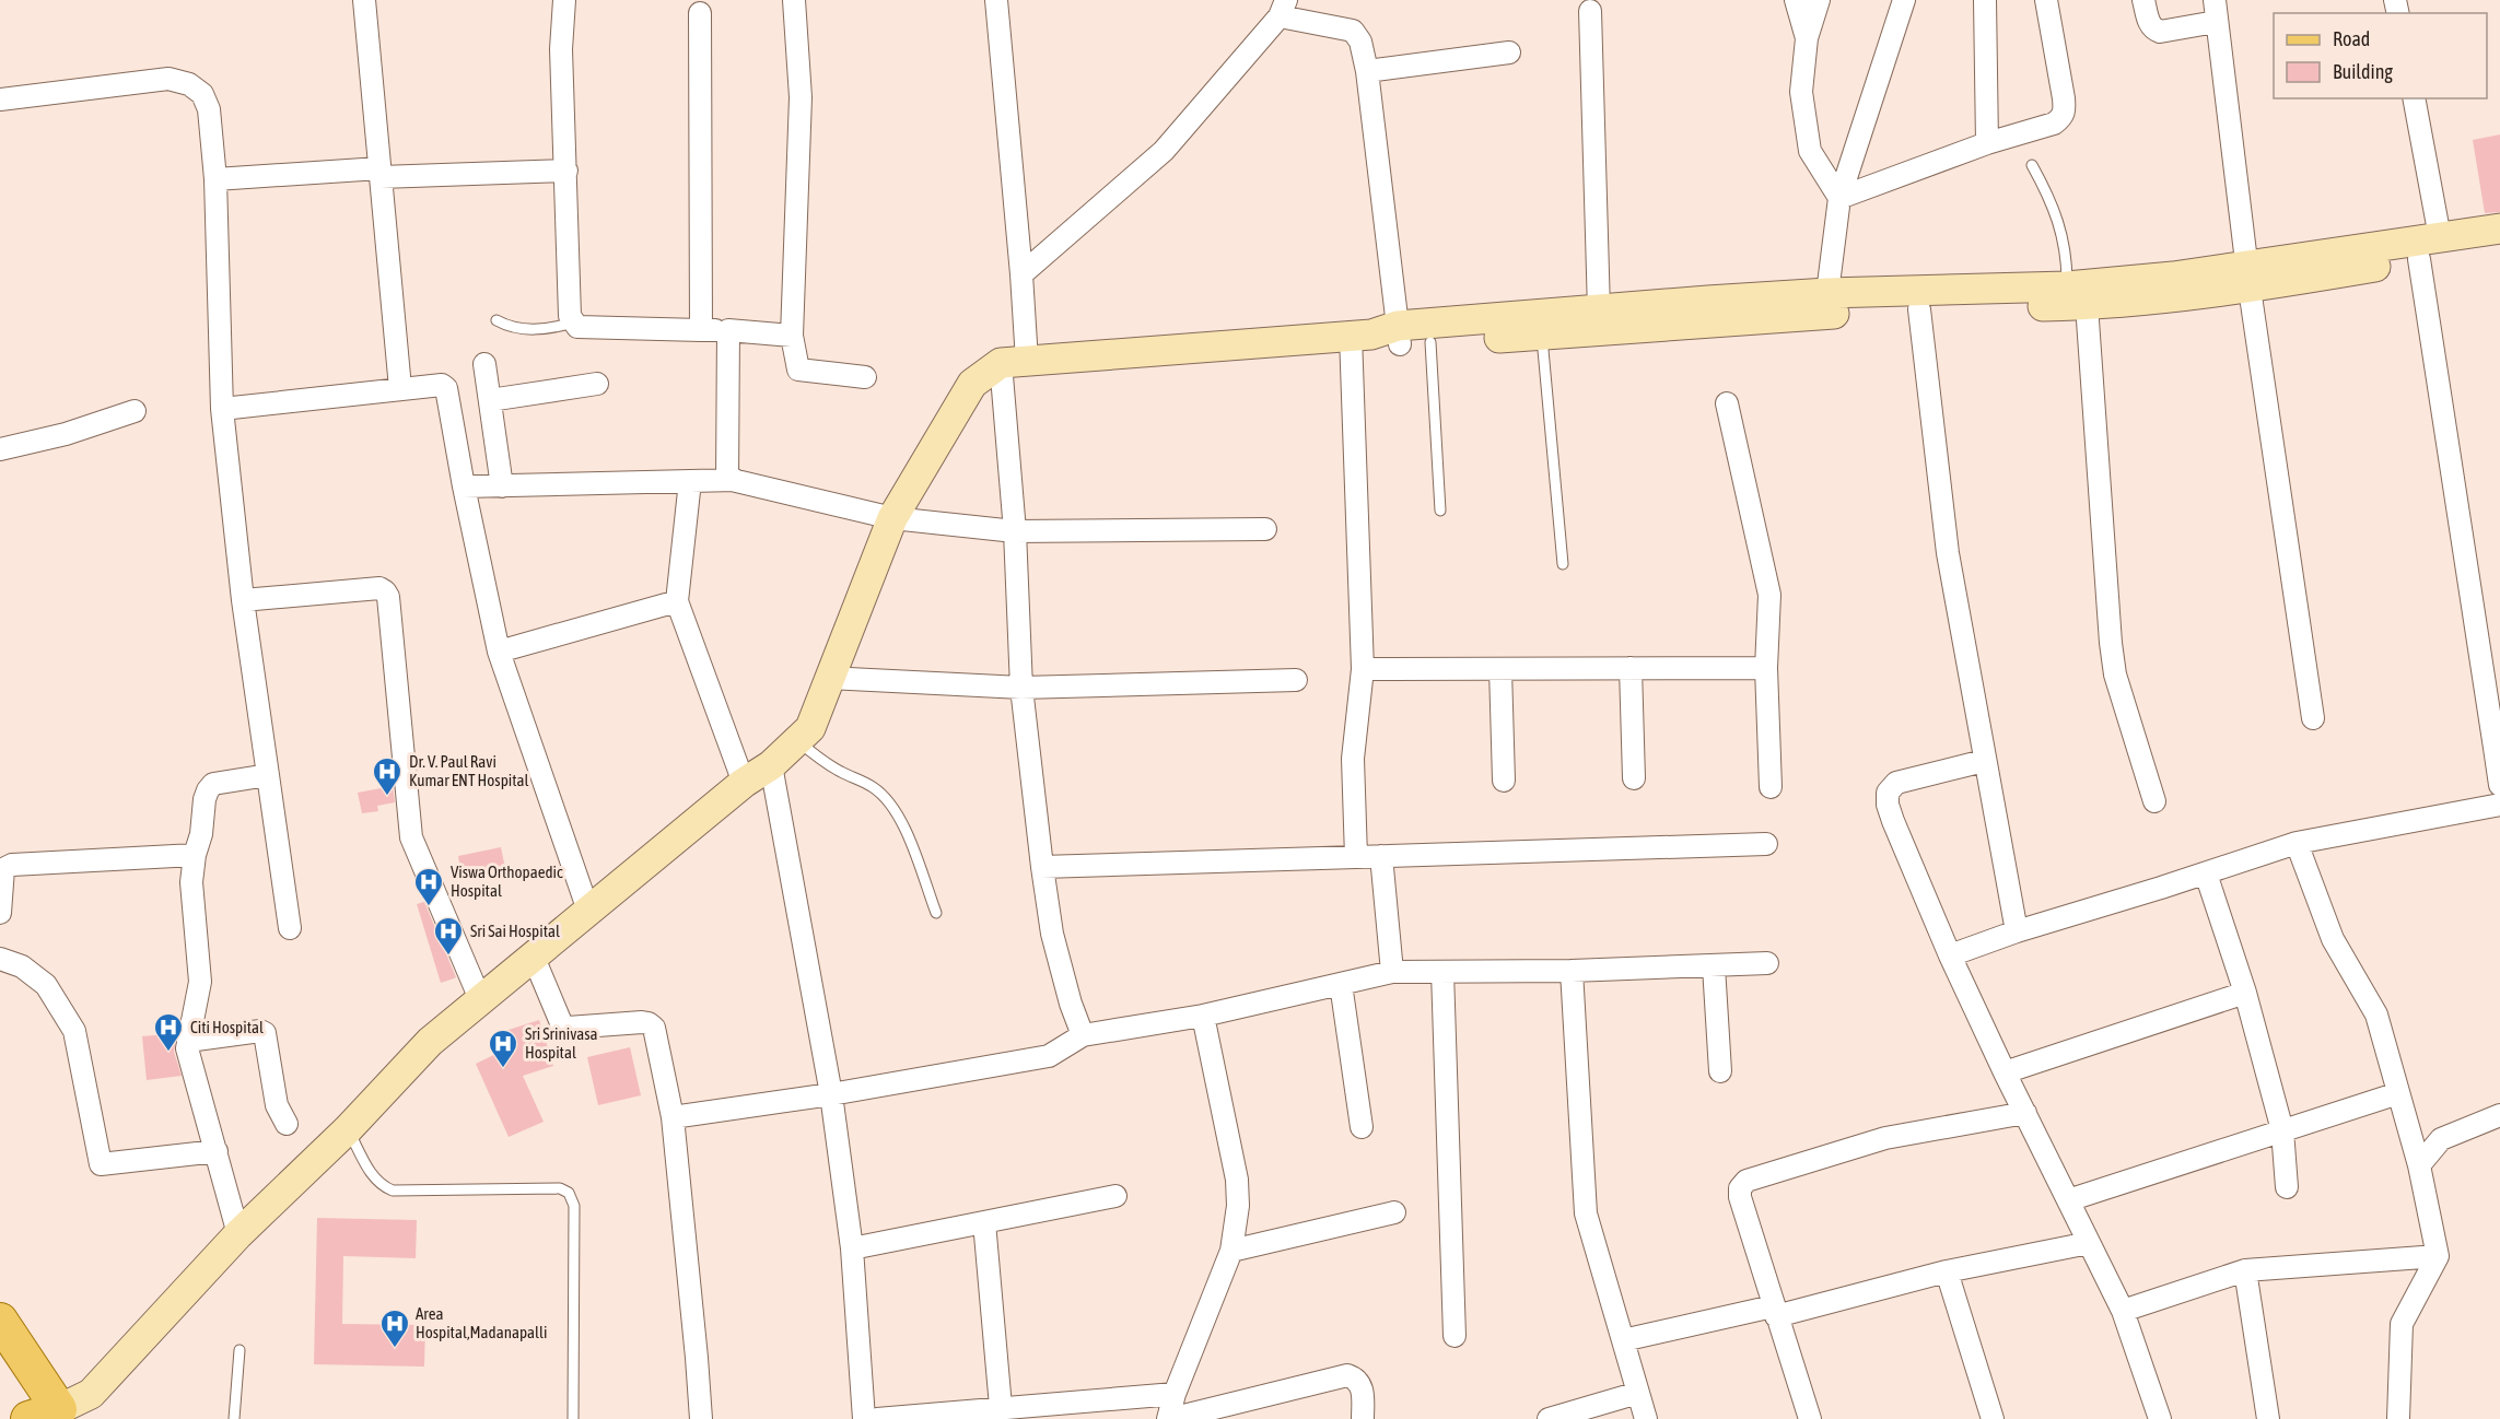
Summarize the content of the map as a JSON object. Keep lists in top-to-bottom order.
{
  "places": {
    "hospital": [
      "Dr. V. Paul Ravi Kumar ENT Hospital",
      "Viswa Orthopaedic Hospital",
      "Sri Sai Hospital",
      "Citi Hospital",
      "Sri Srinivasa Hospital",
      "Area Hospital,Madanapalli"
    ]
  },
  "legend": ["Road", "Building"]
}
